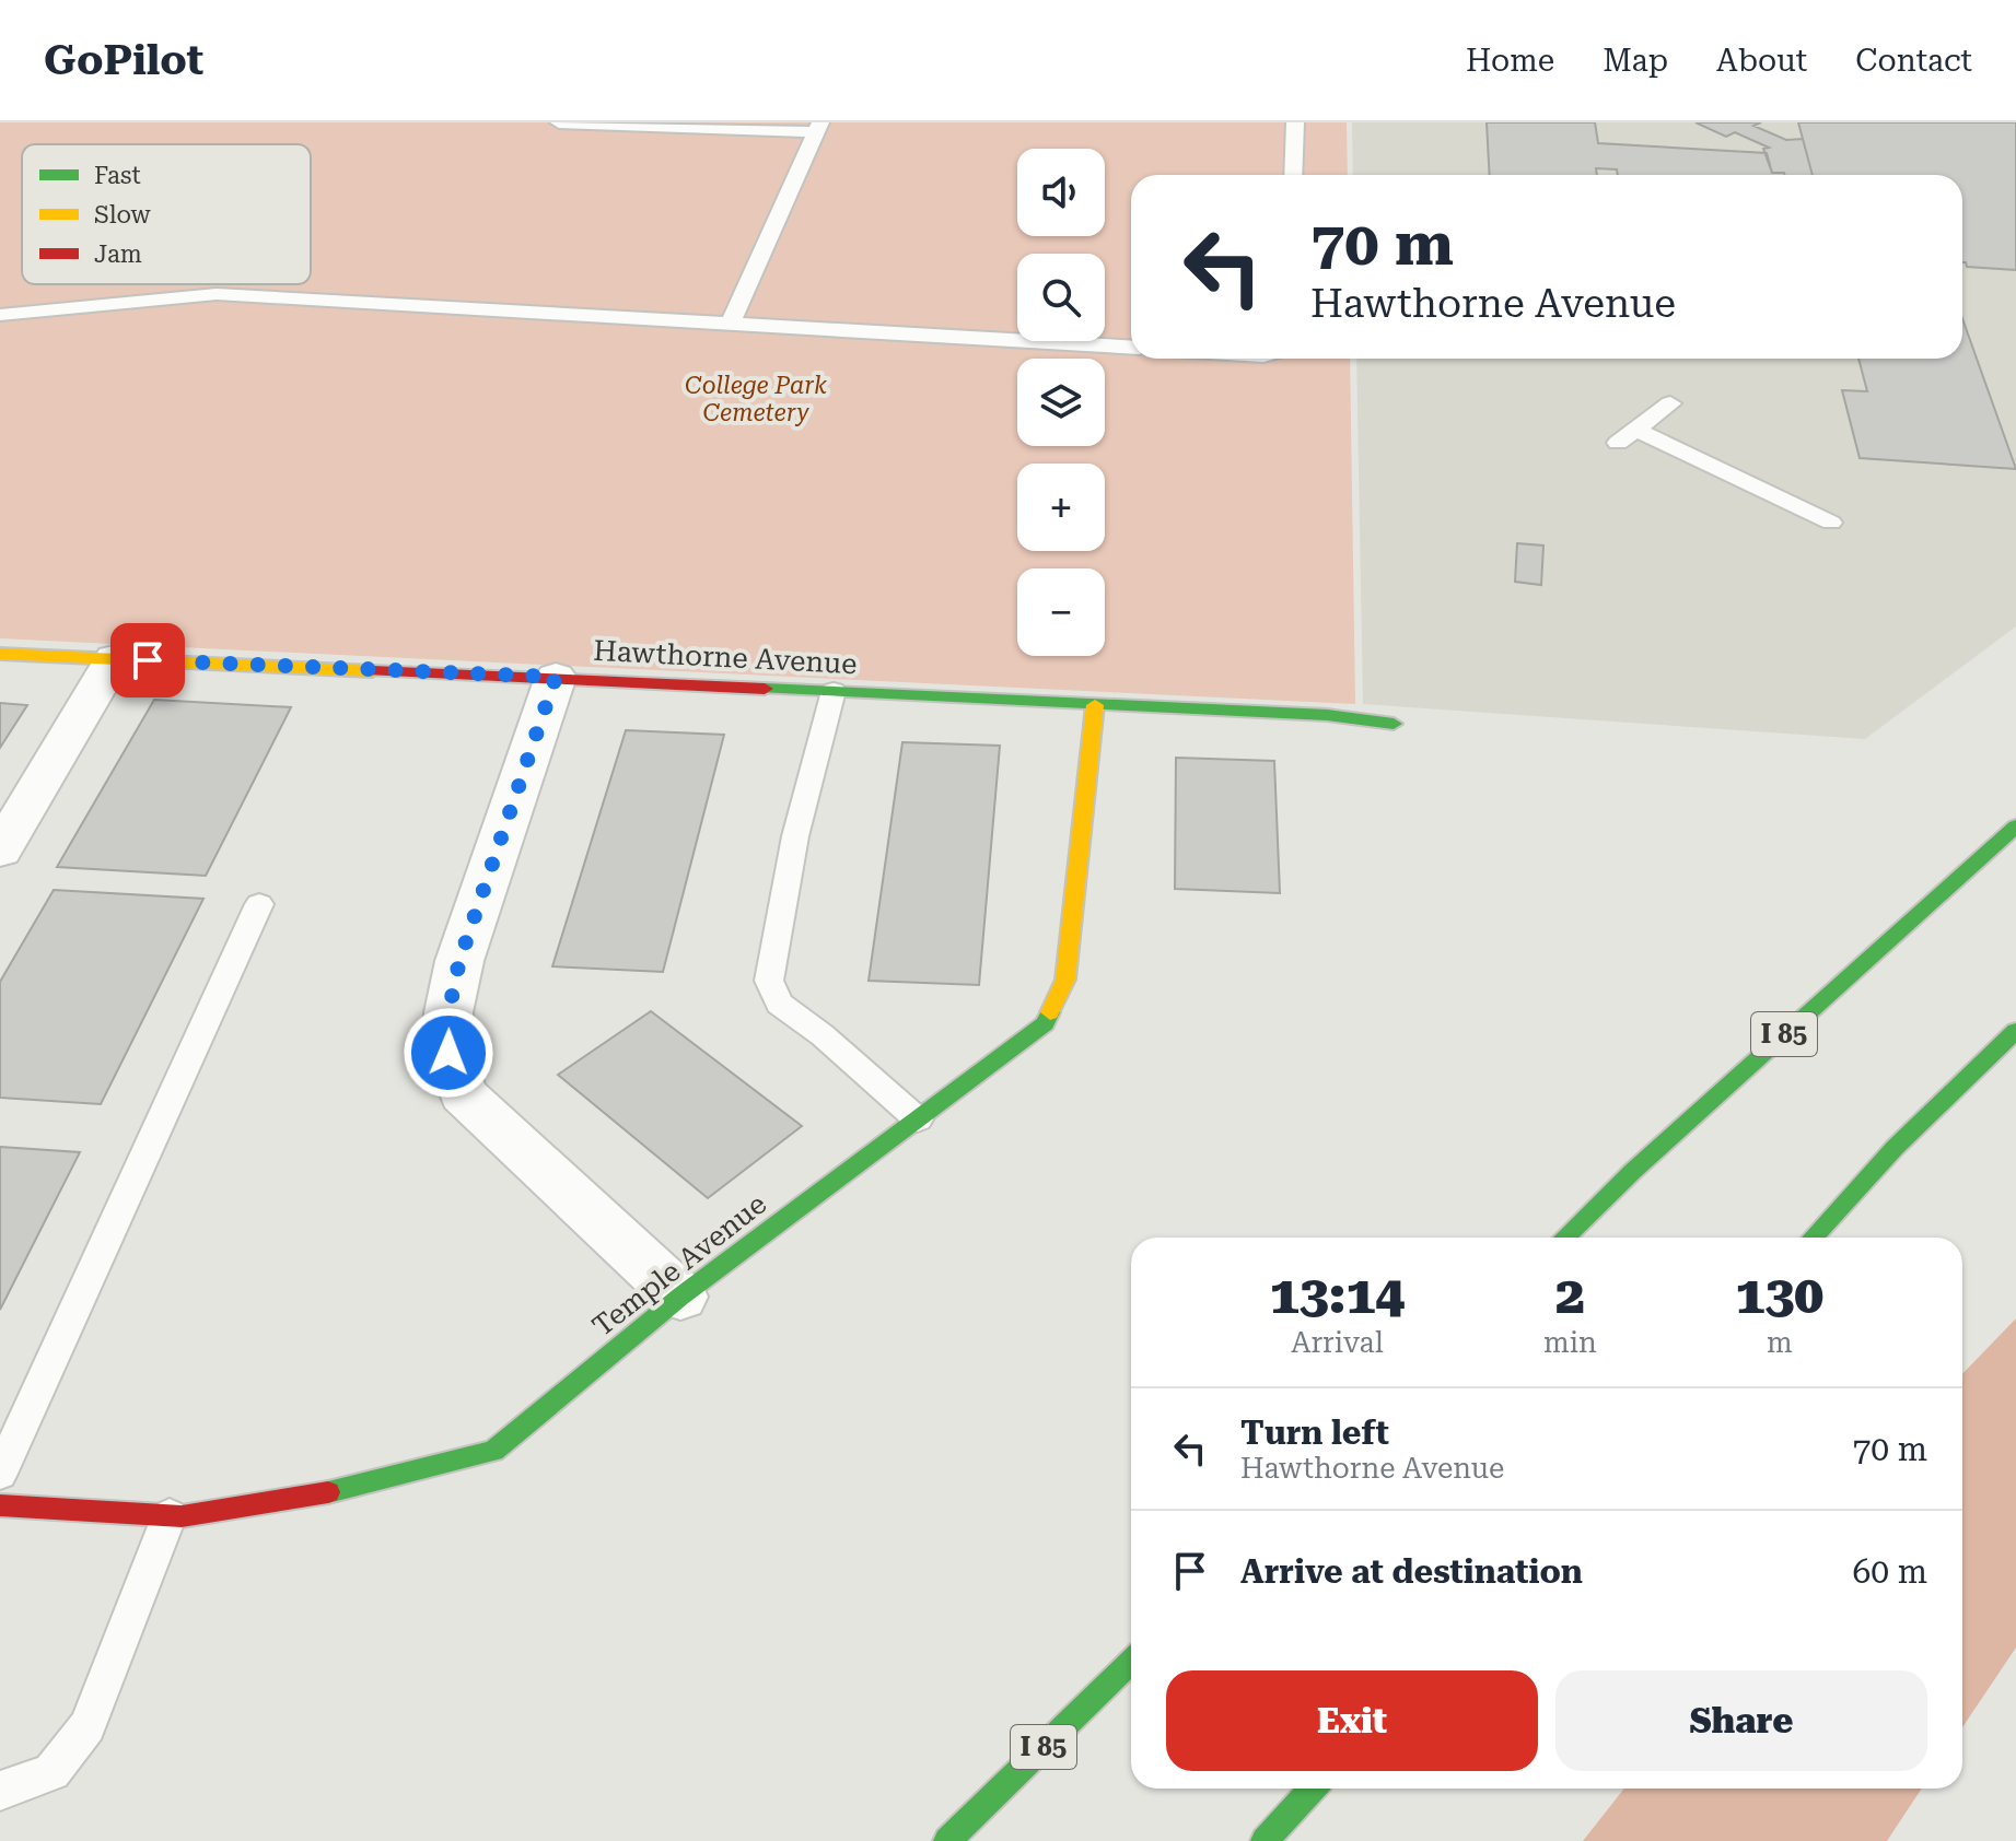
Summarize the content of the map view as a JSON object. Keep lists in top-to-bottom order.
{
  "streets": {
    "main road": ["Hawthorne Avenue", "I 85", "Temple Avenue"]
  },
  "crossings": [
    ["Hawthorne Avenue", "Temple Avenue"]
  ],
  "parks": ["College Park Cemetery"],
  "legend": ["Fast", "Slow", "Jam"],
  "page": {
    "header": "GoPilot",
    "nav": [
      "Home",
      "Map",
      "About",
      "Contact"
    ],
    "map_buttons": ["+", "−"],
    "turn": ["70 m", "Hawthorne Avenue"],
    "eta": [
      "13:14",
      "Arrival",
      "2",
      "min",
      "130",
      "m"
    ],
    "list": [
      {
        "name": "Turn left",
        "note": "Hawthorne Avenue",
        "value": "70 m"
      },
      {
        "name": "Arrive at destination",
        "value": "60 m"
      }
    ],
    "buttons": ["Exit", "Share"]
  }
}
